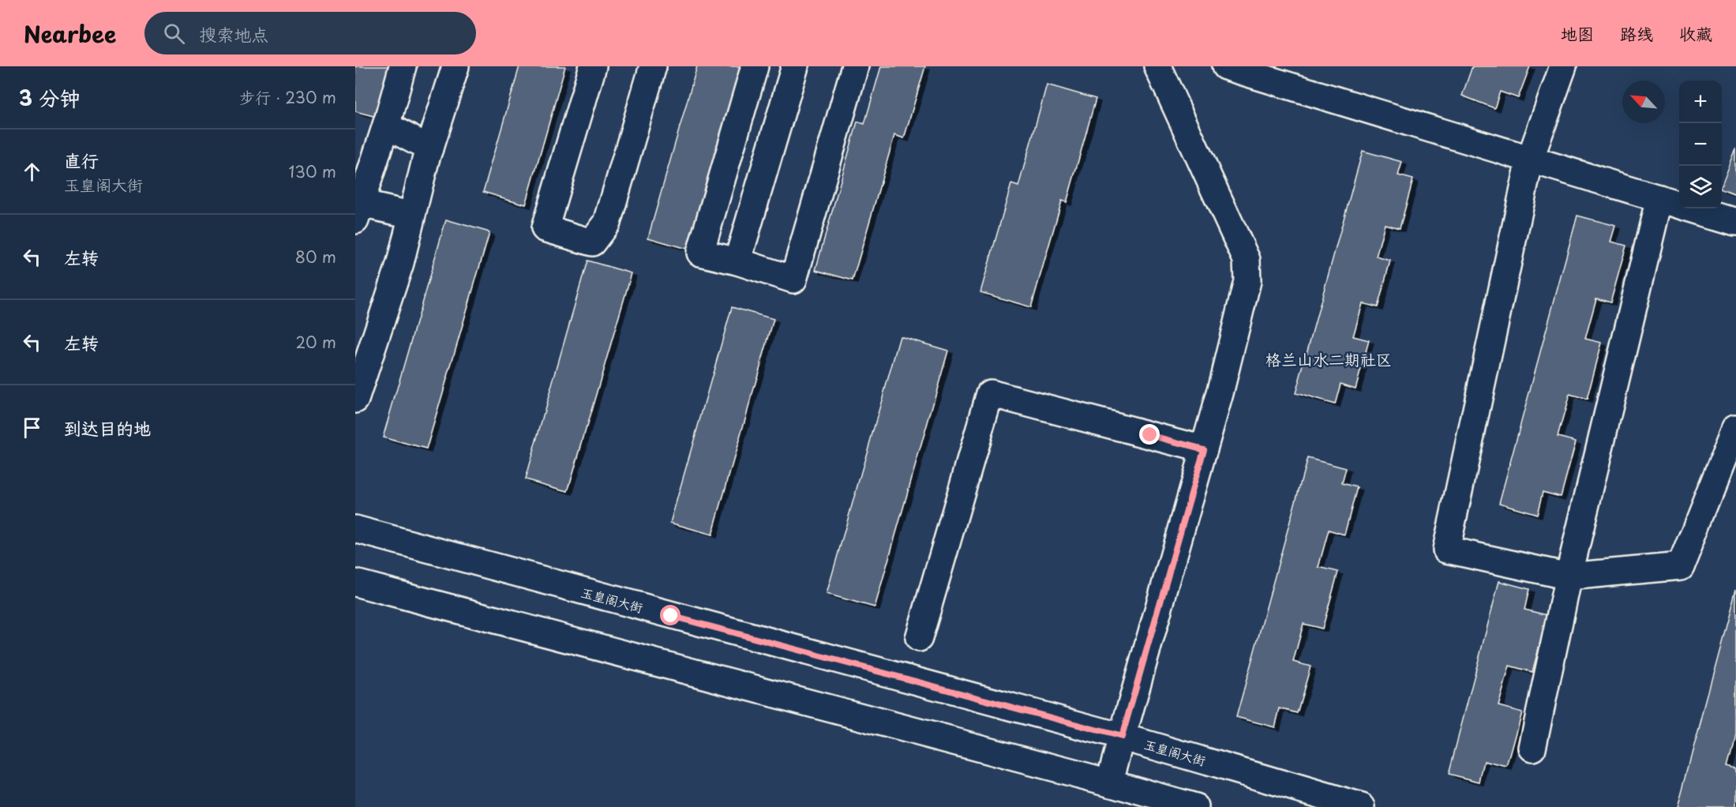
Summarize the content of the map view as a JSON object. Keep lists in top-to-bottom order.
{
  "streets": {
    "street": ["玉皇阁大街"]
  },
  "districts": ["格兰山水二期社区"],
  "north": "top left",
  "page": {
    "header": "Nearbee",
    "search": "搜索地点",
    "nav": ["地图", "路线", "收藏"],
    "heading": ["3 分钟", "步行 · 230 m"],
    "map_buttons": ["+", "−"],
    "list": [
      ["直行", "玉皇阁大街", "130 m"],
      ["左转", "80 m"],
      ["左转", "20 m"],
      "到达目的地"
    ]
  }
}
